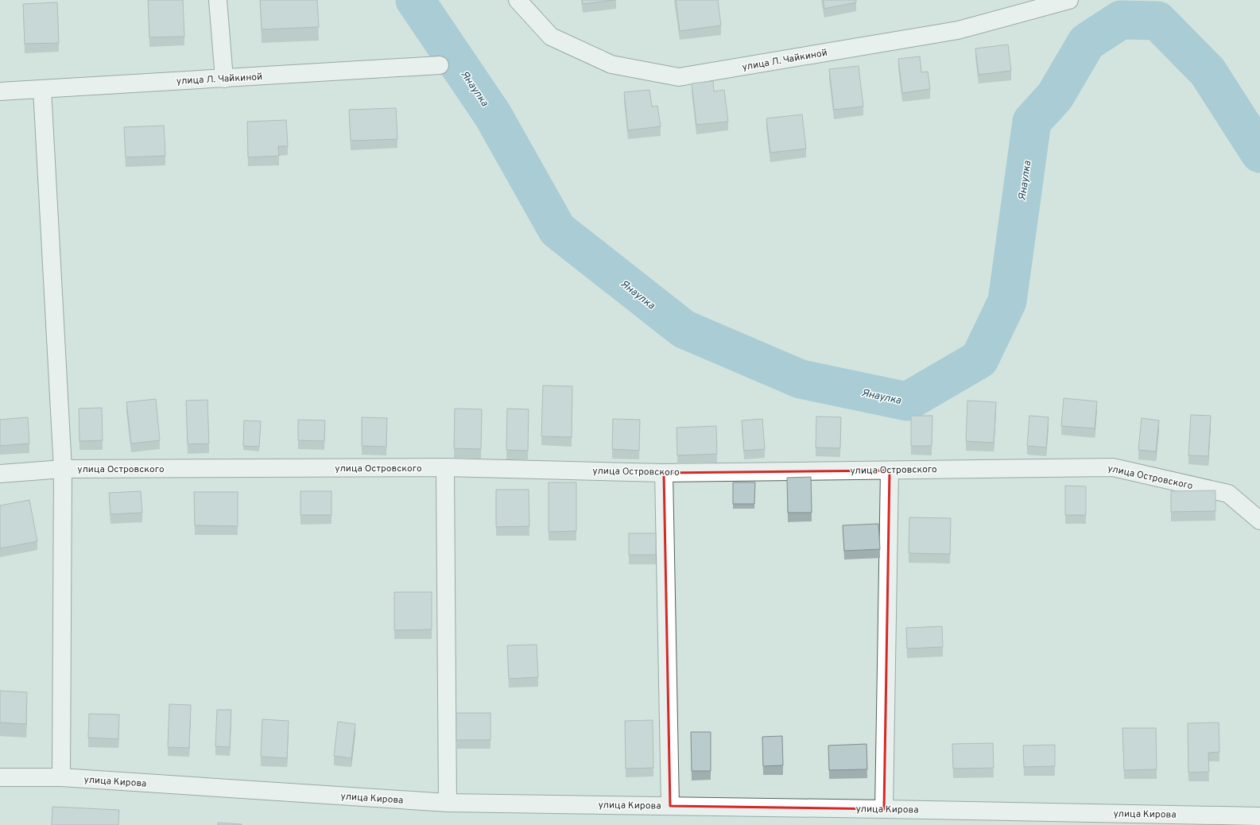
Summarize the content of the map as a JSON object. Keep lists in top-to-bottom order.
{
  "streets": {
    "street": ["улица Л. Чайкиной", "улица Островского", "улица Кирова"]
  },
  "water": ["Янаулка"]
}
